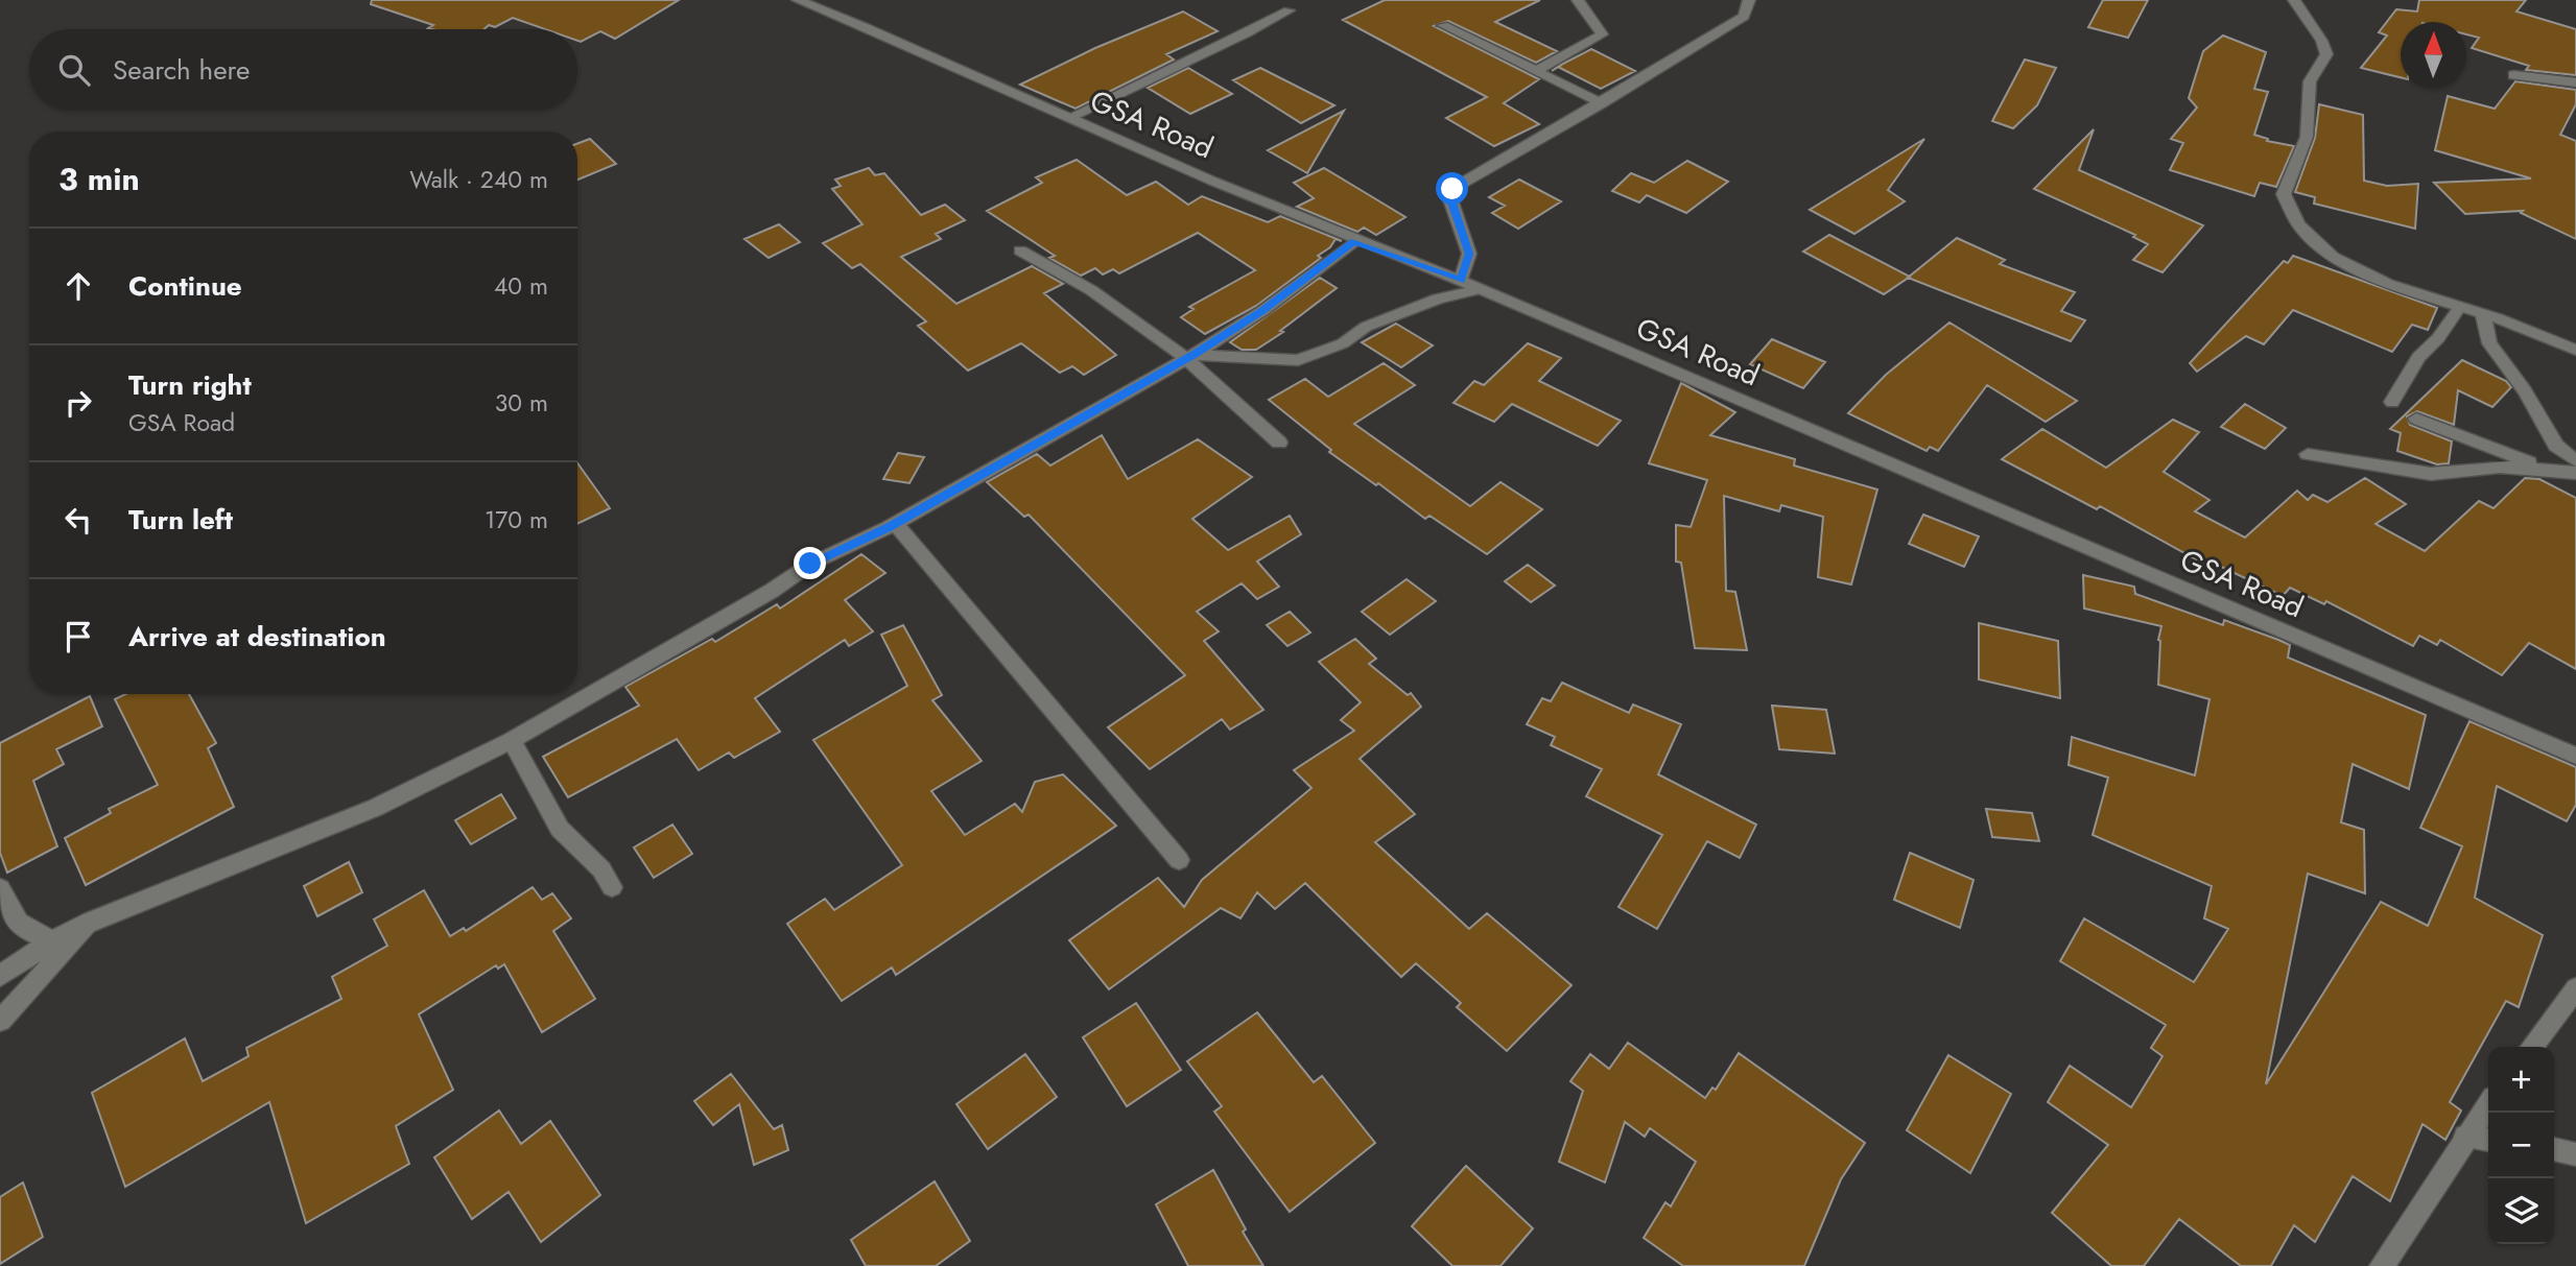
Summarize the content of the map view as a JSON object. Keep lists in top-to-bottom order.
{
  "streets": {
    "street": ["GSA Road"]
  },
  "north": "top",
  "page": {
    "search": "Search here",
    "heading": ["3 min", "Walk · 240 m"],
    "list": [
      ["Continue", "40 m"],
      ["Turn right", "GSA Road", "30 m"],
      ["Turn left", "170 m"],
      "Arrive at destination"
    ],
    "map_buttons": ["+", "−"]
  }
}
